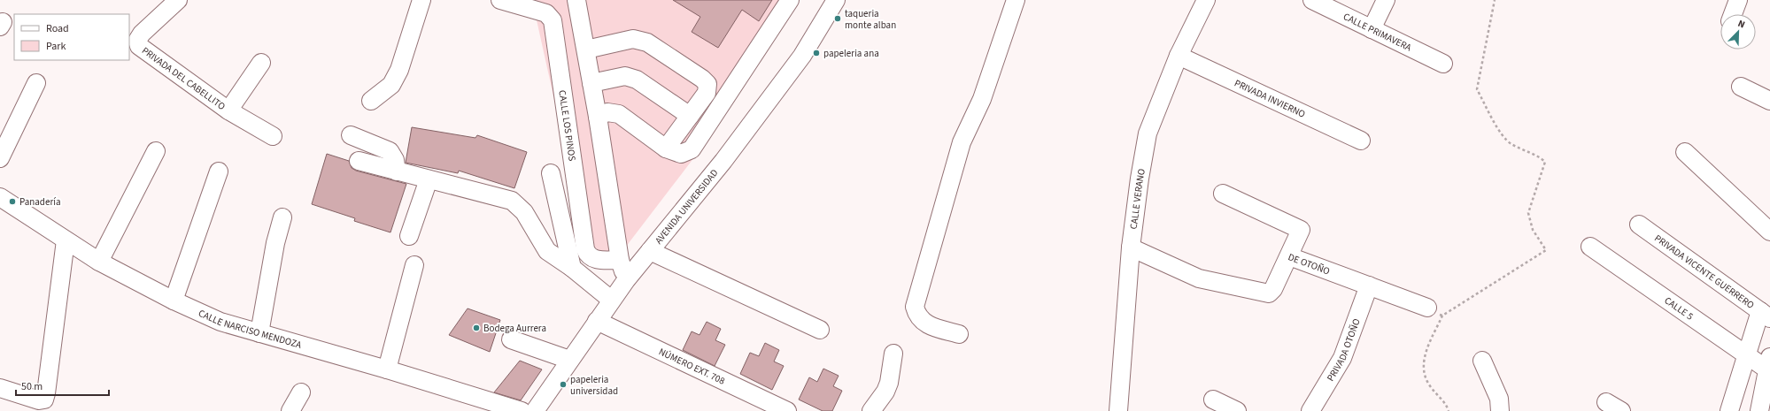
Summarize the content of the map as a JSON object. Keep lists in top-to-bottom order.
{
  "streets": {
    "street": [
      "CALLE PRIMAVERA",
      "PRIVADA DEL CABELLITO",
      "PRIVADA INVIERNO",
      "CALLE LOS PINOS",
      "CALLE VERANO",
      "AVENIDA UNIVERSIDAD",
      "DE OTOÑO",
      "PRIVADA VICENTE GUERRERO",
      "CALLE 5",
      "CALLE NARCISO MENDOZA",
      "PRIVADA OTOÑO",
      "NÚMERO EXT. 708"
    ]
  },
  "crossings": [
    ["PRIVADA INVIERNO", "CALLE VERANO"],
    ["CALLE VERANO", "DE OTOÑO"],
    ["AVENIDA UNIVERSIDAD", "NÚMERO EXT. 708"],
    ["DE OTOÑO", "PRIVADA OTOÑO"]
  ],
  "places": [
    "taqueria monte alban",
    "papeleria ana",
    "Panadería",
    "Bodega Aurrera",
    "papeleria universidad"
  ],
  "legend": ["Road", "Park"],
  "scale_bar": "50 m",
  "north": "top right"
}
